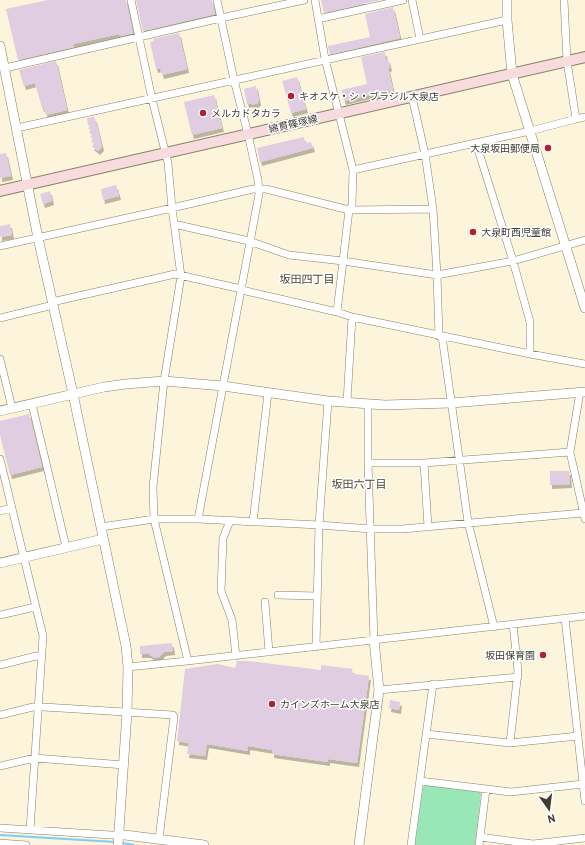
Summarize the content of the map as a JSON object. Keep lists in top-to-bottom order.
{
  "streets": {
    "main road": ["綿貫篠塚線"]
  },
  "districts": ["坂田四丁目", "坂田六丁目"],
  "places": [
    "キオスケ・シ・ブラジル大泉店",
    "メルカドタカラ",
    "大泉坂田郵便局",
    "大泉町西児童館",
    "坂田保育園",
    "カインズホーム大泉店"
  ],
  "north": "bottom"
}
